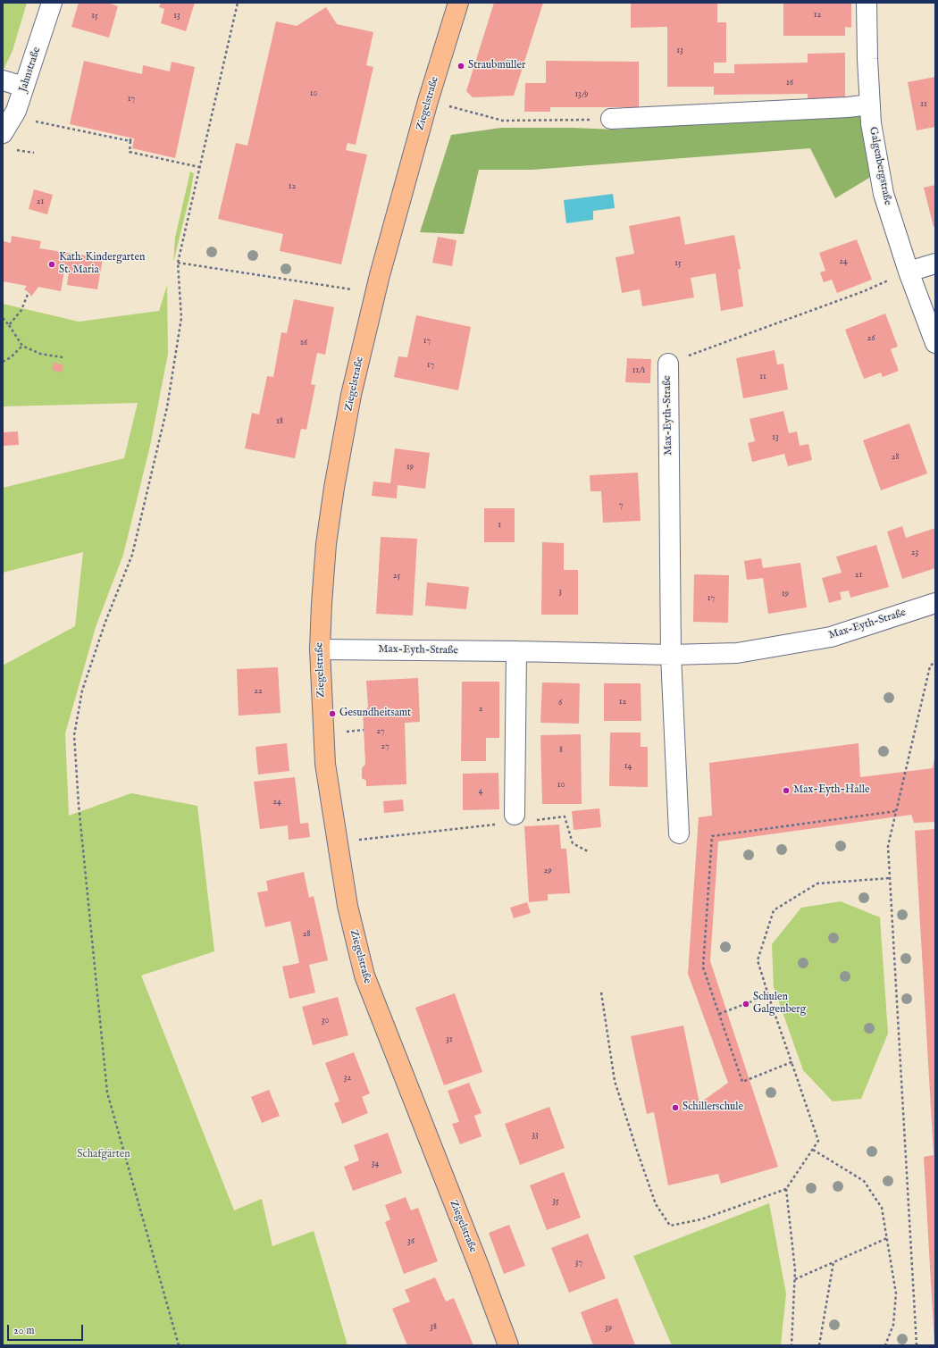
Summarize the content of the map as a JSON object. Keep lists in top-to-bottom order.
{
  "streets": {
    "main road": ["Ziegelstraße"],
    "street": ["Jahnstraße", "Galgenbergstraße", "Max-Eyth-Straße"]
  },
  "crossings": [
    ["Ziegelstraße", "Max-Eyth-Straße"]
  ],
  "parks": ["Schafgärten"],
  "places": [
    "Straubmüller",
    "Kath. Kindergarten St. Maria",
    "Gesundheitsamt",
    "Max-Eyth-Halle",
    "Schulen Galgenberg",
    "Schillerschule"
  ],
  "house_numbers": [
    "12",
    "15",
    "13",
    "13",
    "16",
    "10",
    "13/9",
    "17",
    "11",
    "12",
    "21",
    "24",
    "15",
    "26",
    "17",
    "16",
    "17",
    "11/1",
    "11",
    "18",
    "13",
    "28",
    "19",
    "7",
    "1",
    "23",
    "21",
    "25",
    "3",
    "19",
    "17",
    "22",
    "12",
    "6",
    "2",
    "27",
    "27",
    "8",
    "14",
    "10",
    "4",
    "24",
    "29",
    "28",
    "30",
    "31",
    "32",
    "33",
    "34",
    "35",
    "36",
    "37",
    "38",
    "39"
  ],
  "scale_bar": "20 m"
}
